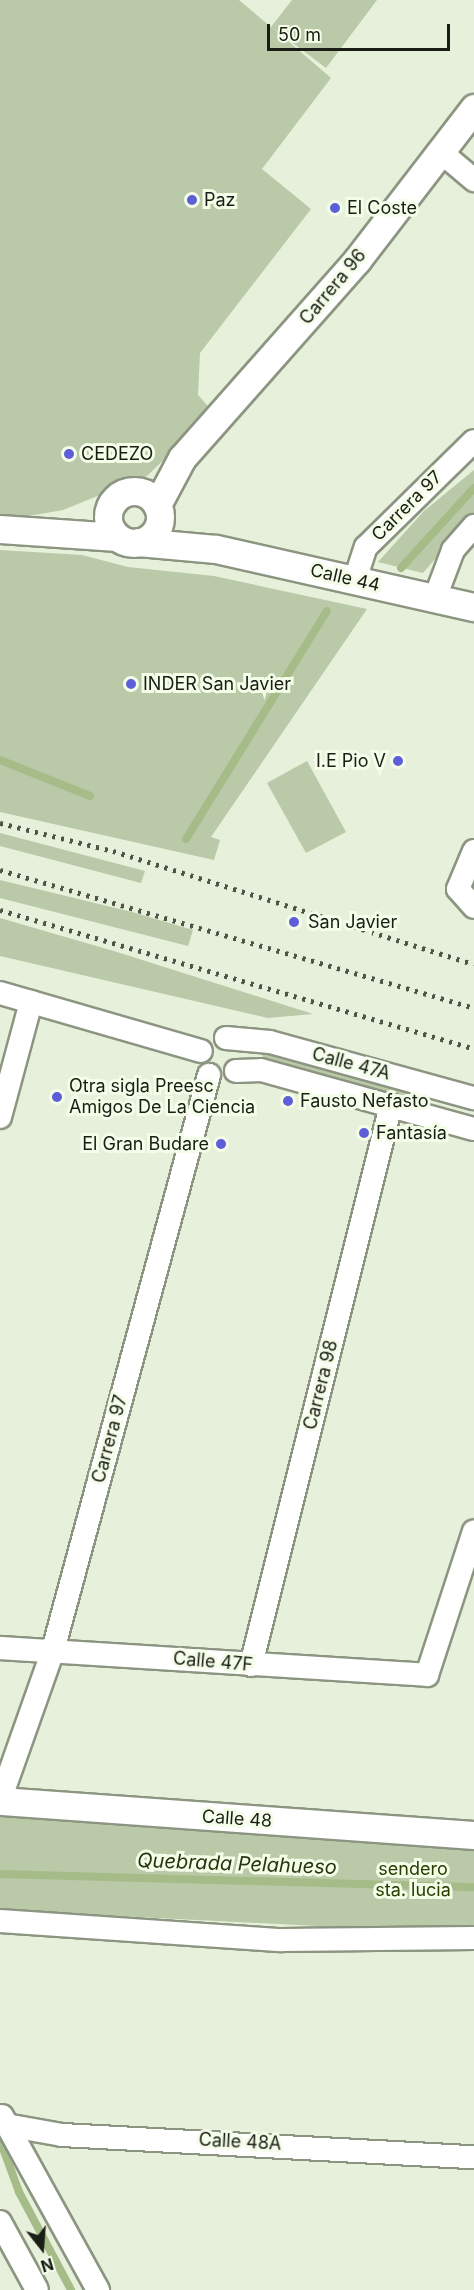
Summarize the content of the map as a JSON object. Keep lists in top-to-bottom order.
{
  "streets": {
    "street": [
      "Carrera 96",
      "Carrera 97",
      "Calle 44",
      "Calle 47A",
      "Carrera 98",
      "Calle 47F",
      "Calle 48",
      "Calle 48A"
    ]
  },
  "crossings": [
    ["Carrera 96", "Calle 44"],
    ["Carrera 97", "Calle 44"],
    ["Carrera 97", "Calle 47A"],
    ["Carrera 97", "Calle 47F"],
    ["Carrera 97", "Calle 48"],
    ["Calle 47A", "Carrera 98"],
    ["Carrera 98", "Calle 47F"]
  ],
  "water": ["Quebrada Pelahueso"],
  "parks": ["sendero sta. lucia"],
  "places": [
    "Paz",
    "El Coste",
    "CEDEZO",
    "INDER San Javier",
    "I.E Pio V",
    "San Javier",
    "Otra sigla Preesc Amigos De La Ciencia",
    "Fausto Nefasto",
    "Fantasía",
    "El Gran Budare"
  ],
  "scale_bar": "50 m",
  "north": "bottom"
}
